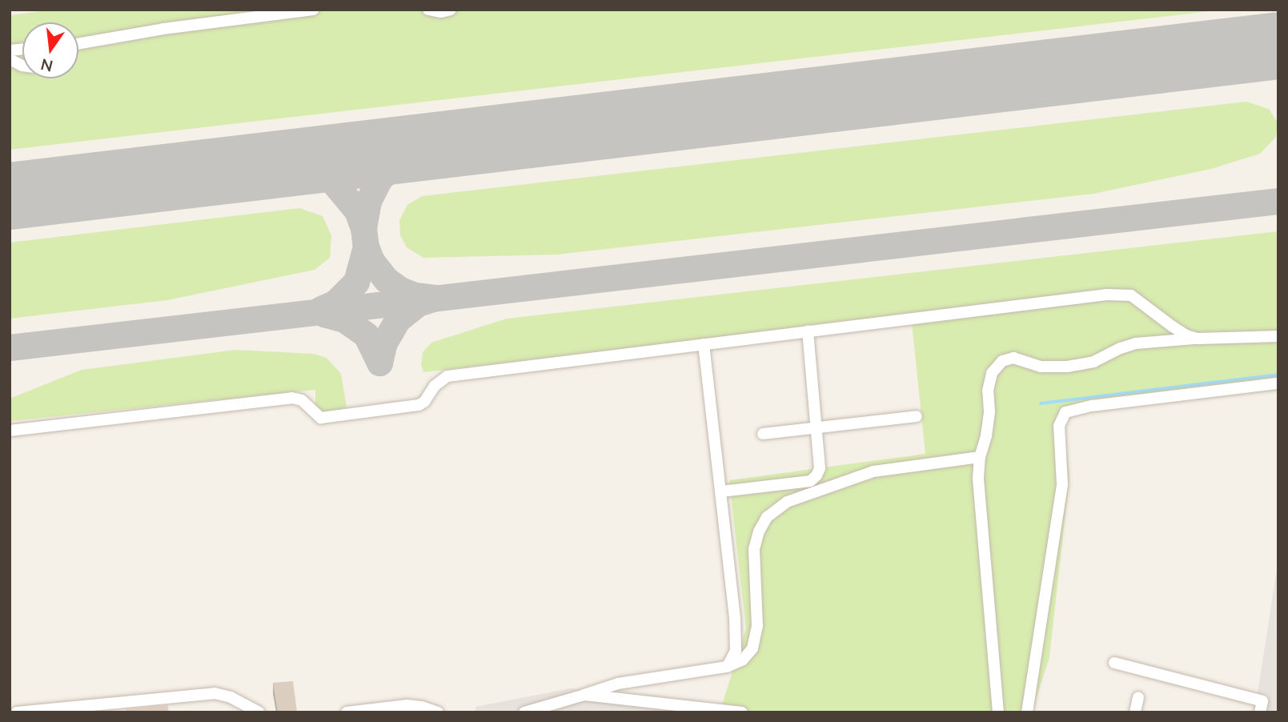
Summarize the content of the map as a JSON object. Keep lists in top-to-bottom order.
{
  "north": "bottom"
}
